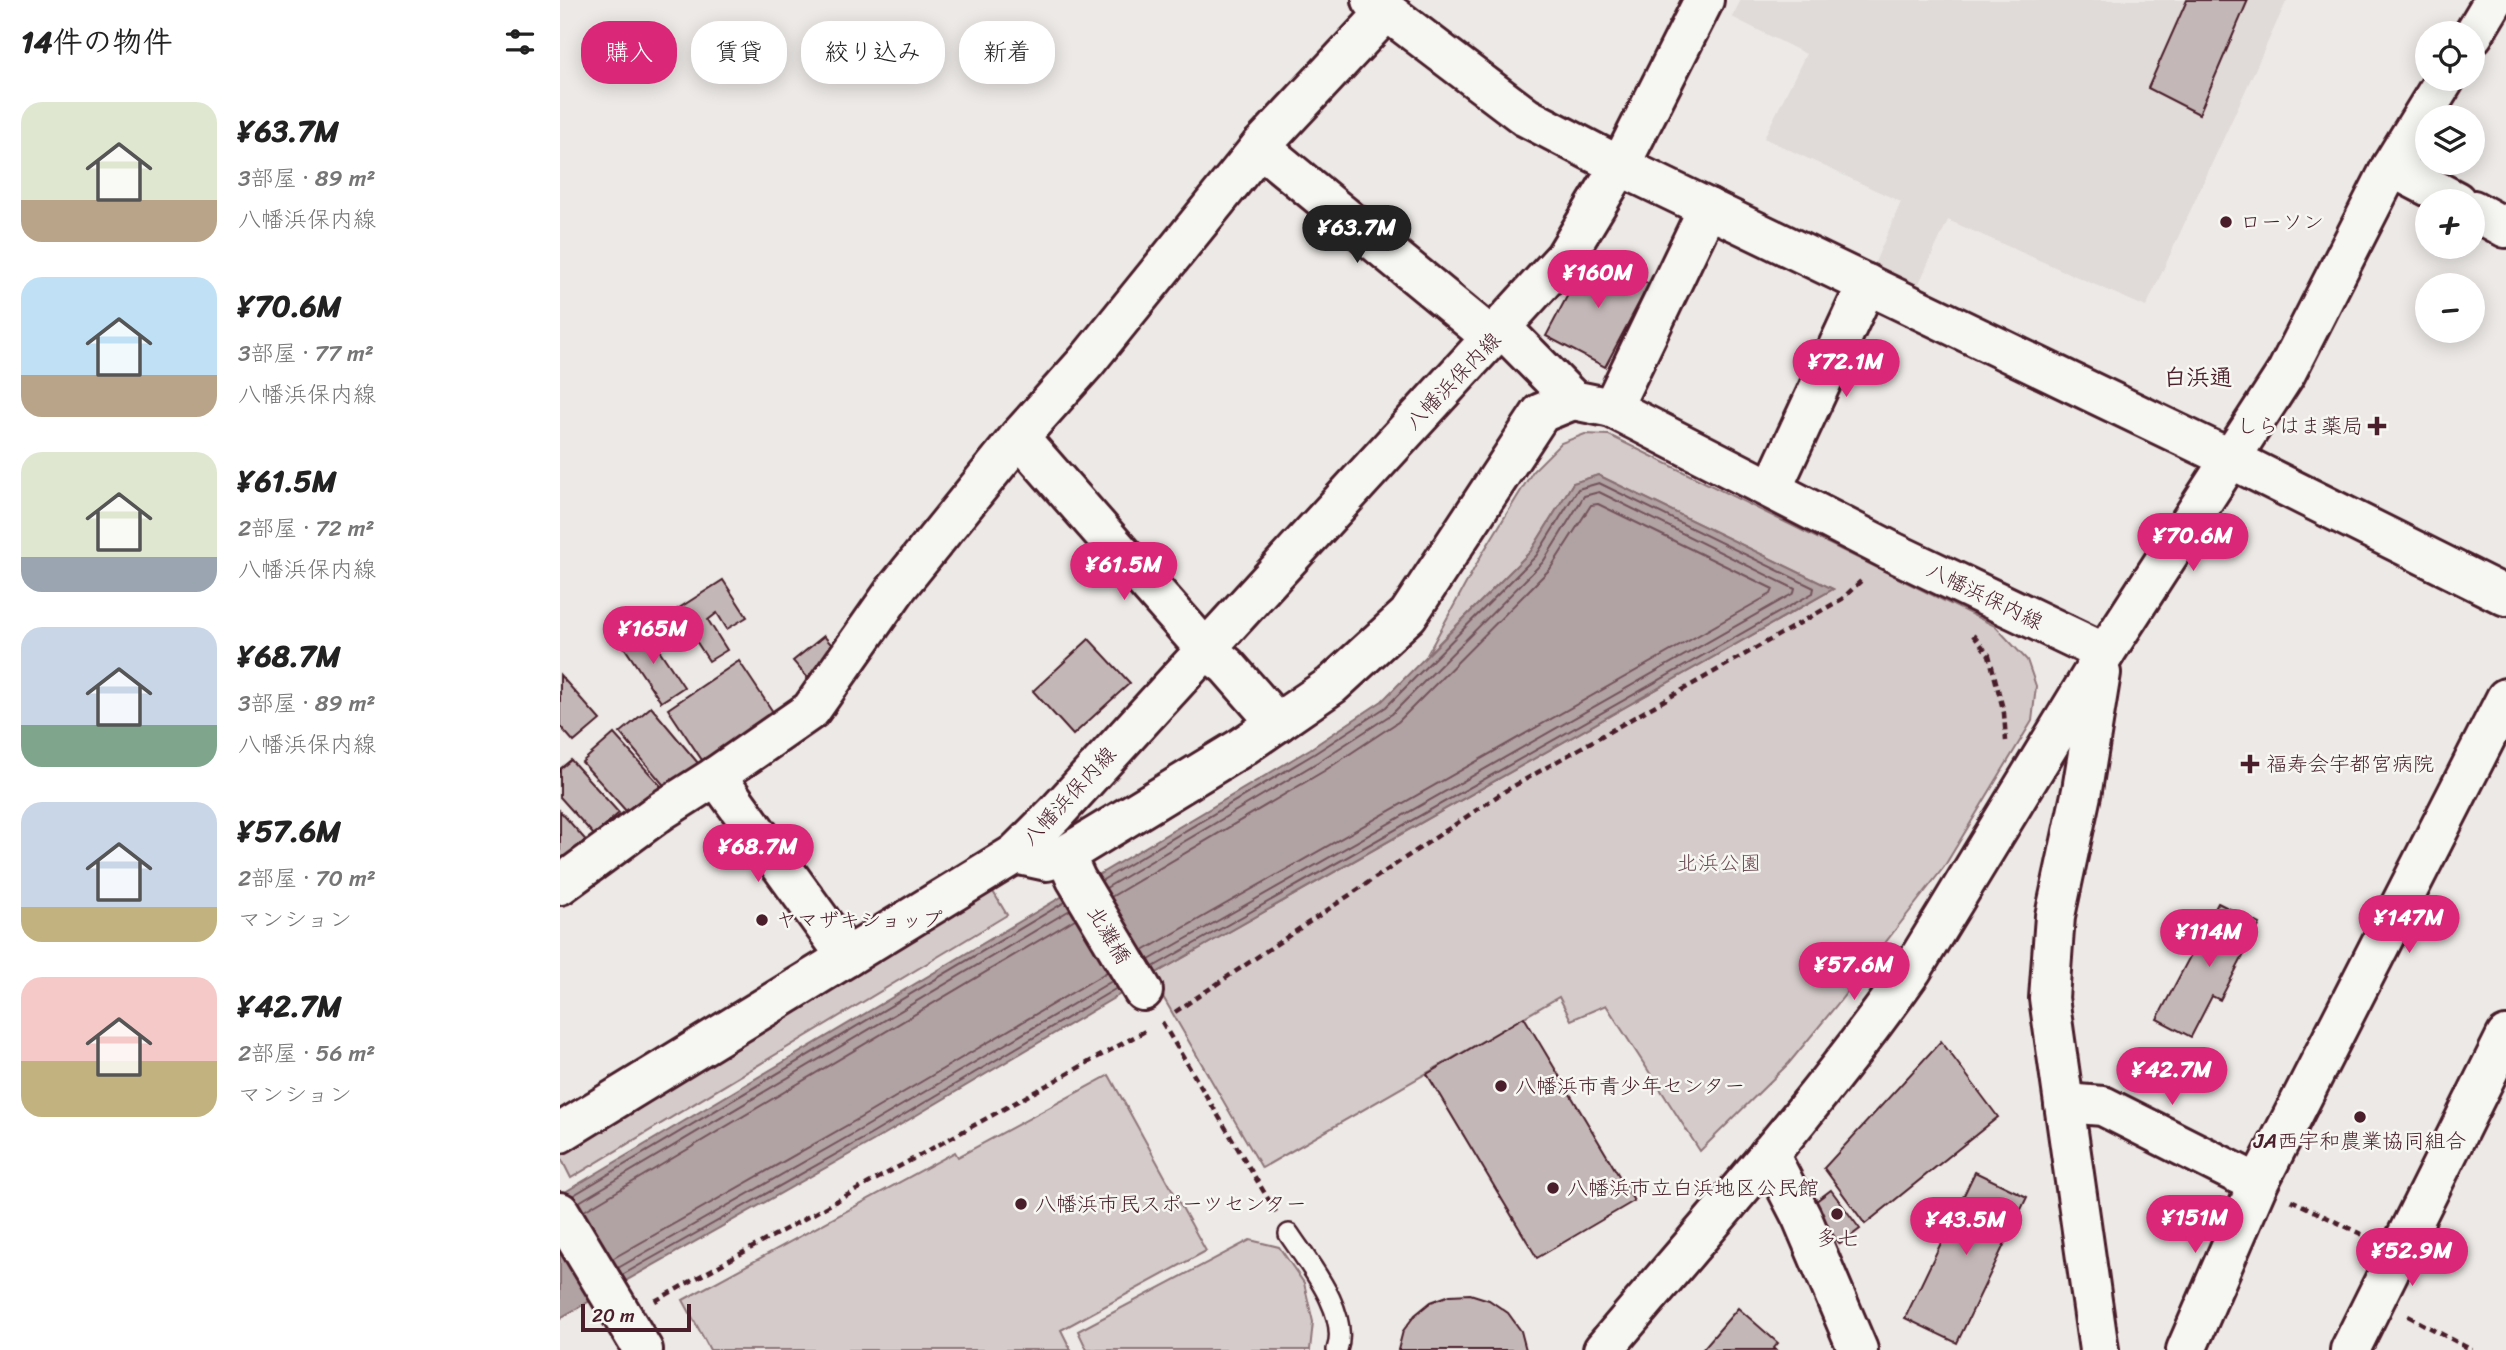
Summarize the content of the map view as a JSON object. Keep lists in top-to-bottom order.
{
  "streets": {
    "street": ["八幡浜保内線", "北灘橋"]
  },
  "districts": ["白浜通"],
  "parks": ["北浜公園"],
  "places": {
    "other": [
      "ローソン",
      "ヤマザキショップ",
      "八幡浜市青少年センター",
      "JA西宇和農業協同組合",
      "八幡浜市立白浜地区公民館",
      "八幡浜市民スポーツセンター",
      "多七"
    ],
    "health": ["しらはま薬局", "福寿会宇都宮病院"]
  },
  "scale_bar": "20 m",
  "page": {
    "heading": "14件の物件",
    "map_buttons": ["+", "−"],
    "chip": [
      "購入",
      "賃貸",
      "絞り込み",
      "新着"
    ],
    "list": [
      {
        "name": "¥63.7M",
        "note": "3部屋 · 89 m² · 八幡浜保内線"
      },
      {
        "name": "¥70.6M",
        "note": "3部屋 · 77 m² · 八幡浜保内線"
      },
      {
        "name": "¥61.5M",
        "note": "2部屋 · 72 m² · 八幡浜保内線"
      },
      {
        "name": "¥68.7M",
        "note": "3部屋 · 89 m² · 八幡浜保内線"
      },
      {
        "name": "¥57.6M",
        "note": "2部屋 · 70 m² · マンション"
      },
      {
        "name": "¥42.7M",
        "note": "2部屋 · 56 m² · マンション"
      }
    ],
    "price": [
      "¥63.7M",
      "¥160M",
      "¥72.1M",
      "¥70.6M",
      "¥61.5M",
      "¥165M",
      "¥68.7M",
      "¥147M",
      "¥114M",
      "¥57.6M",
      "¥42.7M",
      "¥151M",
      "¥43.5M",
      "¥52.9M"
    ],
    "scale": "20 m"
  }
}
